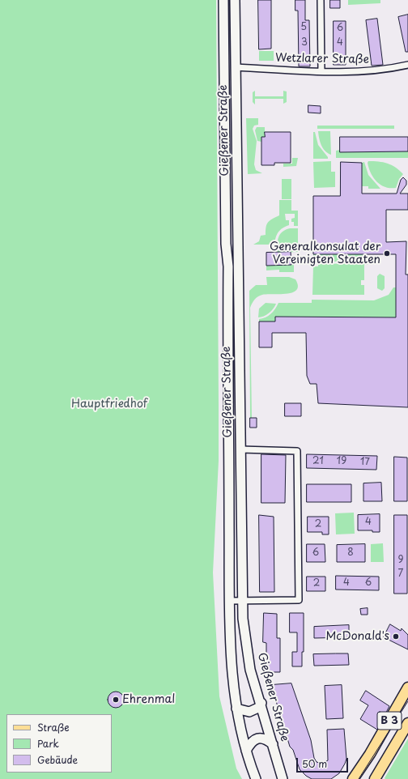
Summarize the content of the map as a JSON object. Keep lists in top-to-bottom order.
{
  "streets": {
    "main road": ["Gießener Straße", "B 3"],
    "street": ["Wetzlarer Straße"]
  },
  "crossings": [
    ["Wetzlarer Straße", "Gießener Straße"]
  ],
  "parks": ["Hauptfriedhof"],
  "places": ["Generalkonsulat der Vereinigten Staaten", "McDonald's", "Ehrenmal"],
  "house_numbers": [
    "5",
    "6",
    "3",
    "4",
    "21",
    "19",
    "17",
    "4",
    "2",
    "6",
    "8",
    "9",
    "7",
    "4",
    "6",
    "2"
  ],
  "legend": ["Straße", "Park", "Gebäude"],
  "scale_bar": "50 m"
}
